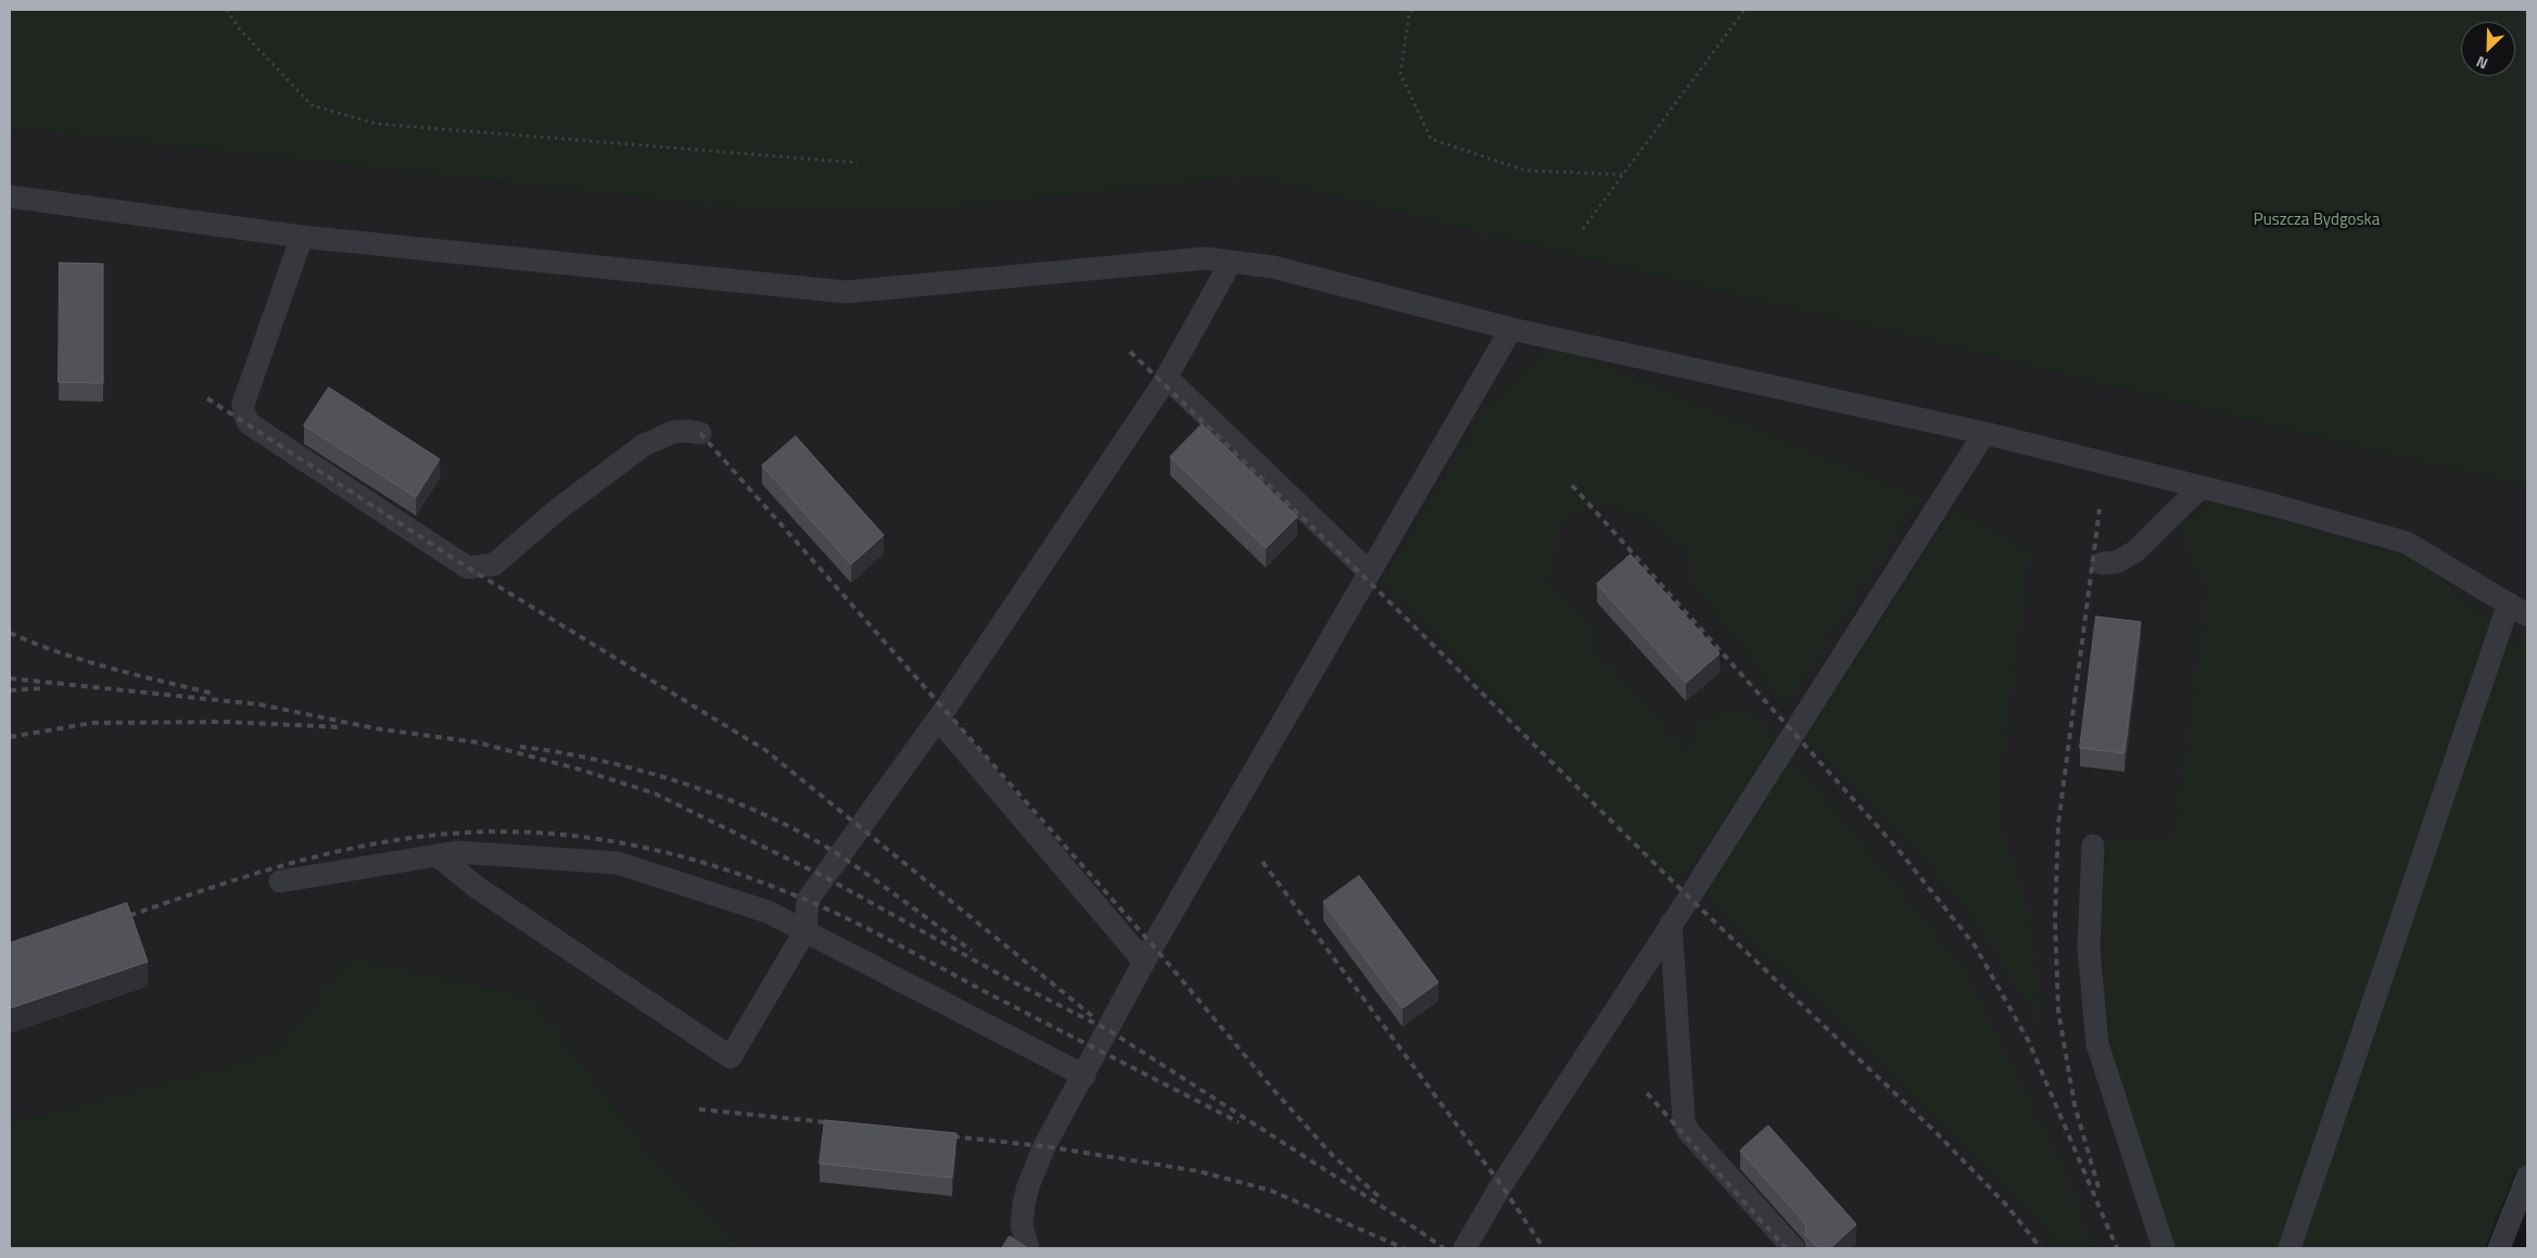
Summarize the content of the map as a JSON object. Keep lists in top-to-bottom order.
{
  "parks": ["Puszcza Bydgoska"],
  "north": "bottom left"
}
